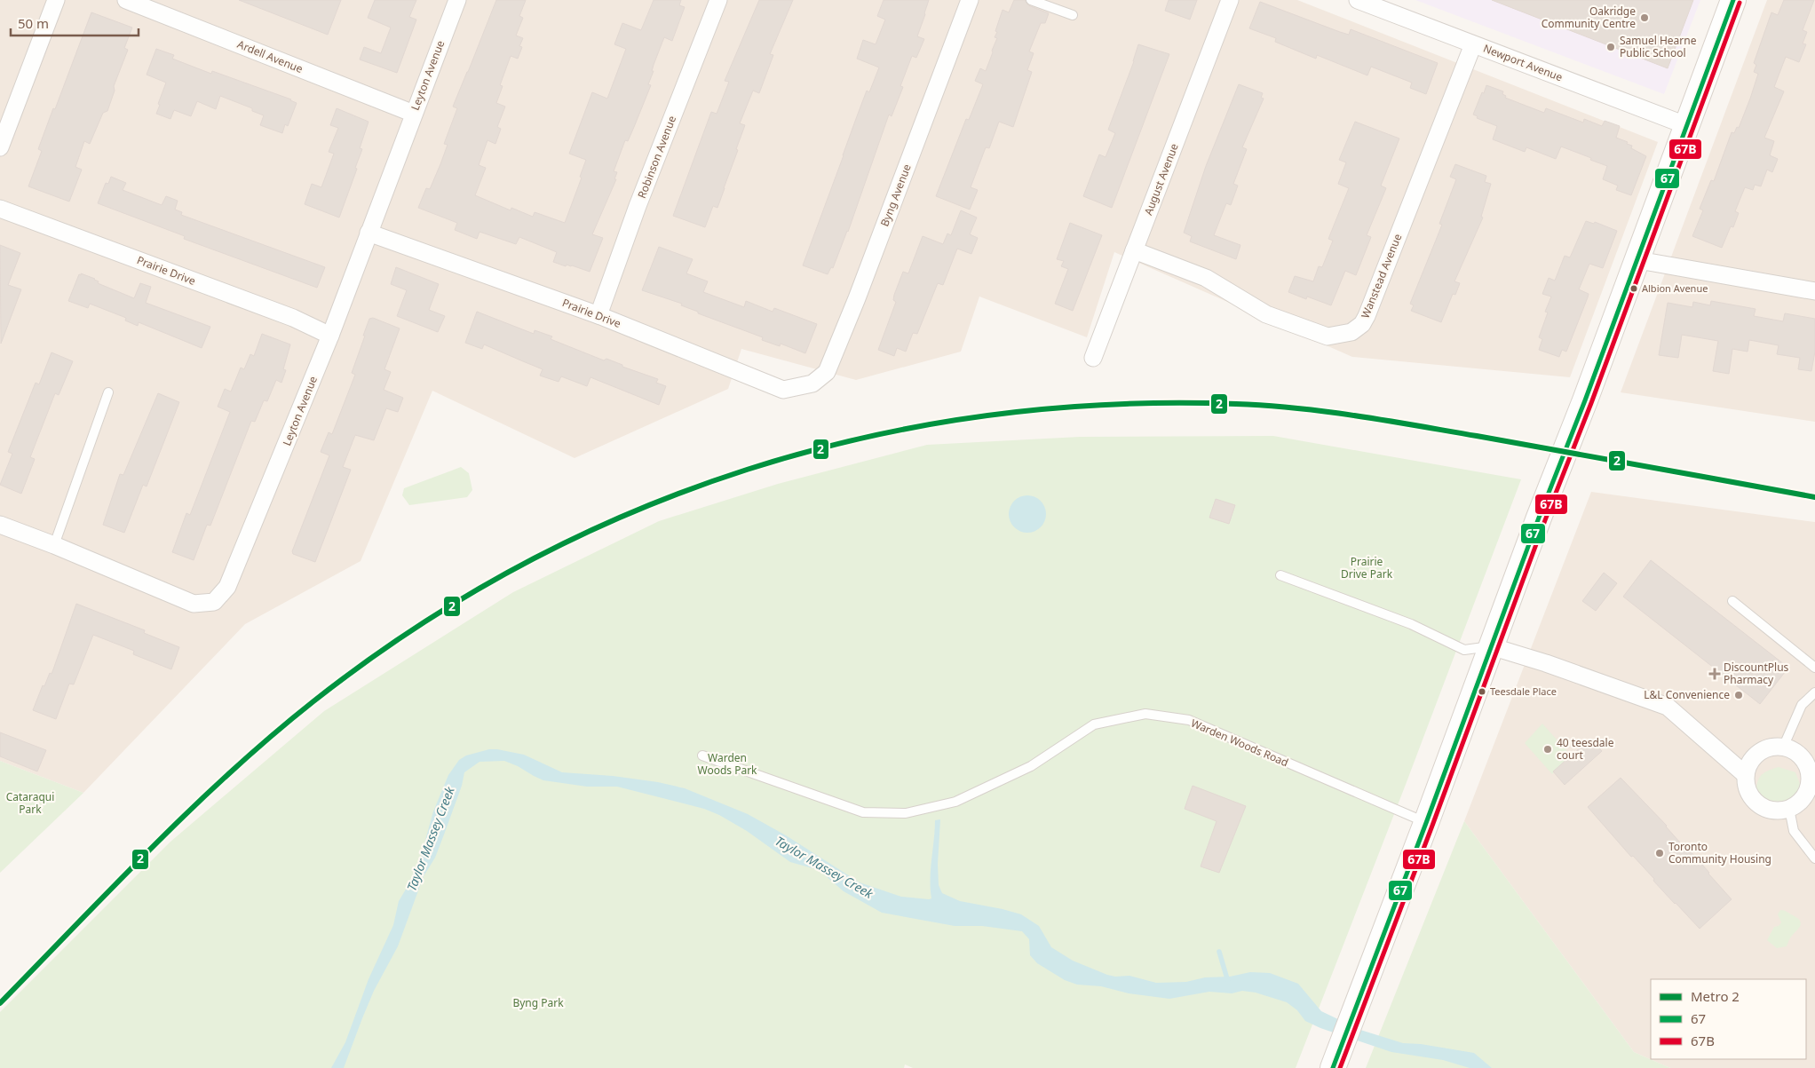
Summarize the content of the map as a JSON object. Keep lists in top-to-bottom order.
{
  "streets": {
    "street": [
      "Ardell Avenue",
      "Newport Avenue",
      "Leyton Avenue",
      "Robinson Avenue",
      "August Avenue",
      "Byng Avenue",
      "Prairie Drive",
      "Wanstead Avenue"
    ],
    "lane": ["Warden Woods Road"]
  },
  "crossings": [
    ["Ardell Avenue", "Leyton Avenue"],
    ["Newport Avenue", "Wanstead Avenue"],
    ["Leyton Avenue", "Prairie Drive"],
    ["Robinson Avenue", "Prairie Drive"],
    ["August Avenue", "Wanstead Avenue"],
    ["Byng Avenue", "Prairie Drive"]
  ],
  "water": ["Taylor Massey Creek"],
  "parks": [
    "Prairie Drive Park",
    "Warden Woods Park",
    "Cataraqui Park",
    "Byng Park"
  ],
  "places": {
    "other": [
      "Oakridge Community Centre",
      "Samuel Hearne Public School",
      "Albion Avenue",
      "Teesdale Place",
      "L&L Convenience",
      "40 teesdale court",
      "Toronto Community Housing"
    ],
    "health": ["DiscountPlus Pharmacy"]
  },
  "lines": ["transit line 67", "transit line 67B", "metro line 2"],
  "legend": ["Metro 2", "67", "67B"],
  "scale_bar": "50 m"
}
